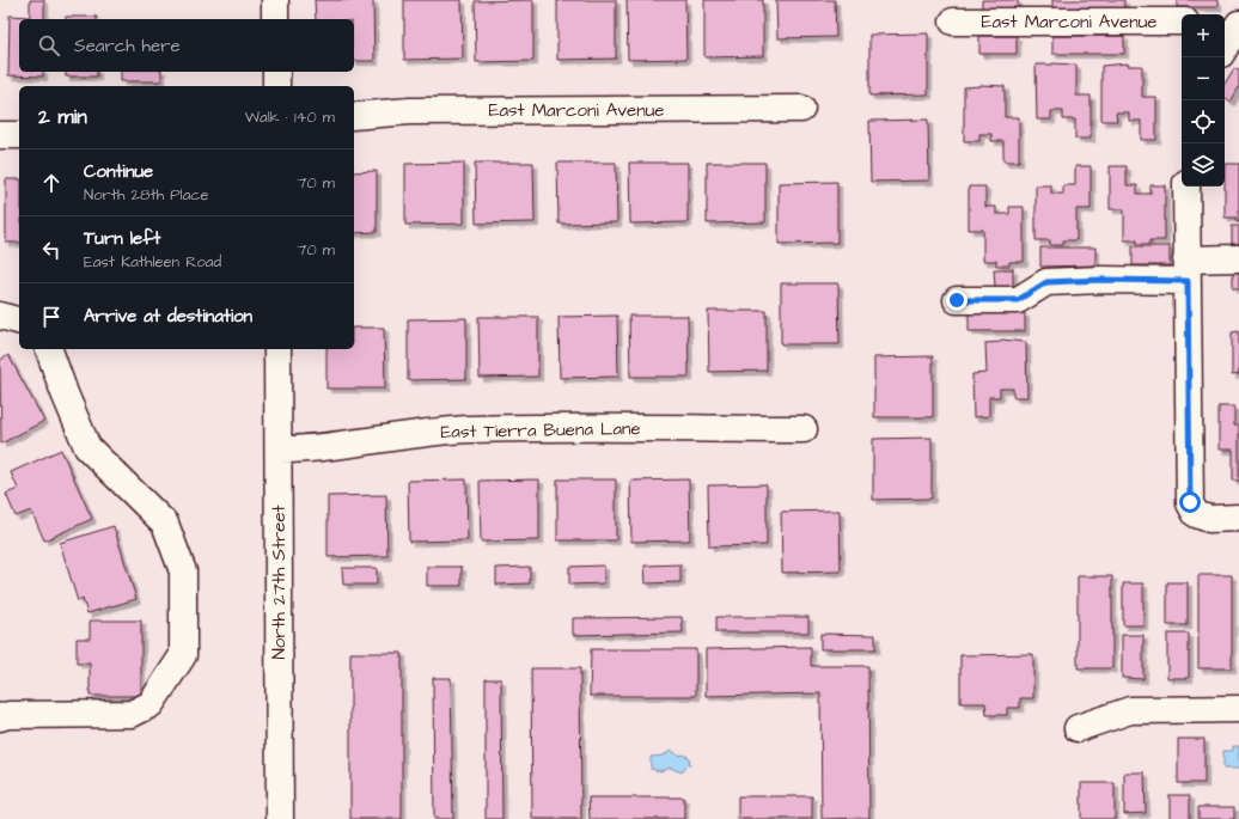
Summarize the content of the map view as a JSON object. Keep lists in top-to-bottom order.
{
  "streets": {
    "street": ["East Marconi Avenue", "East Tierra Buena Lane", "North 27th Street"]
  },
  "crossings": [
    ["East Tierra Buena Lane", "North 27th Street"]
  ],
  "page": {
    "map_buttons": ["+", "−"],
    "search": "Search here",
    "heading": ["2 min", "Walk · 140 m"],
    "list": [
      ["Continue", "North 28th Place", "70 m"],
      ["Turn left", "East Kathleen Road", "70 m"],
      "Arrive at destination"
    ]
  }
}
